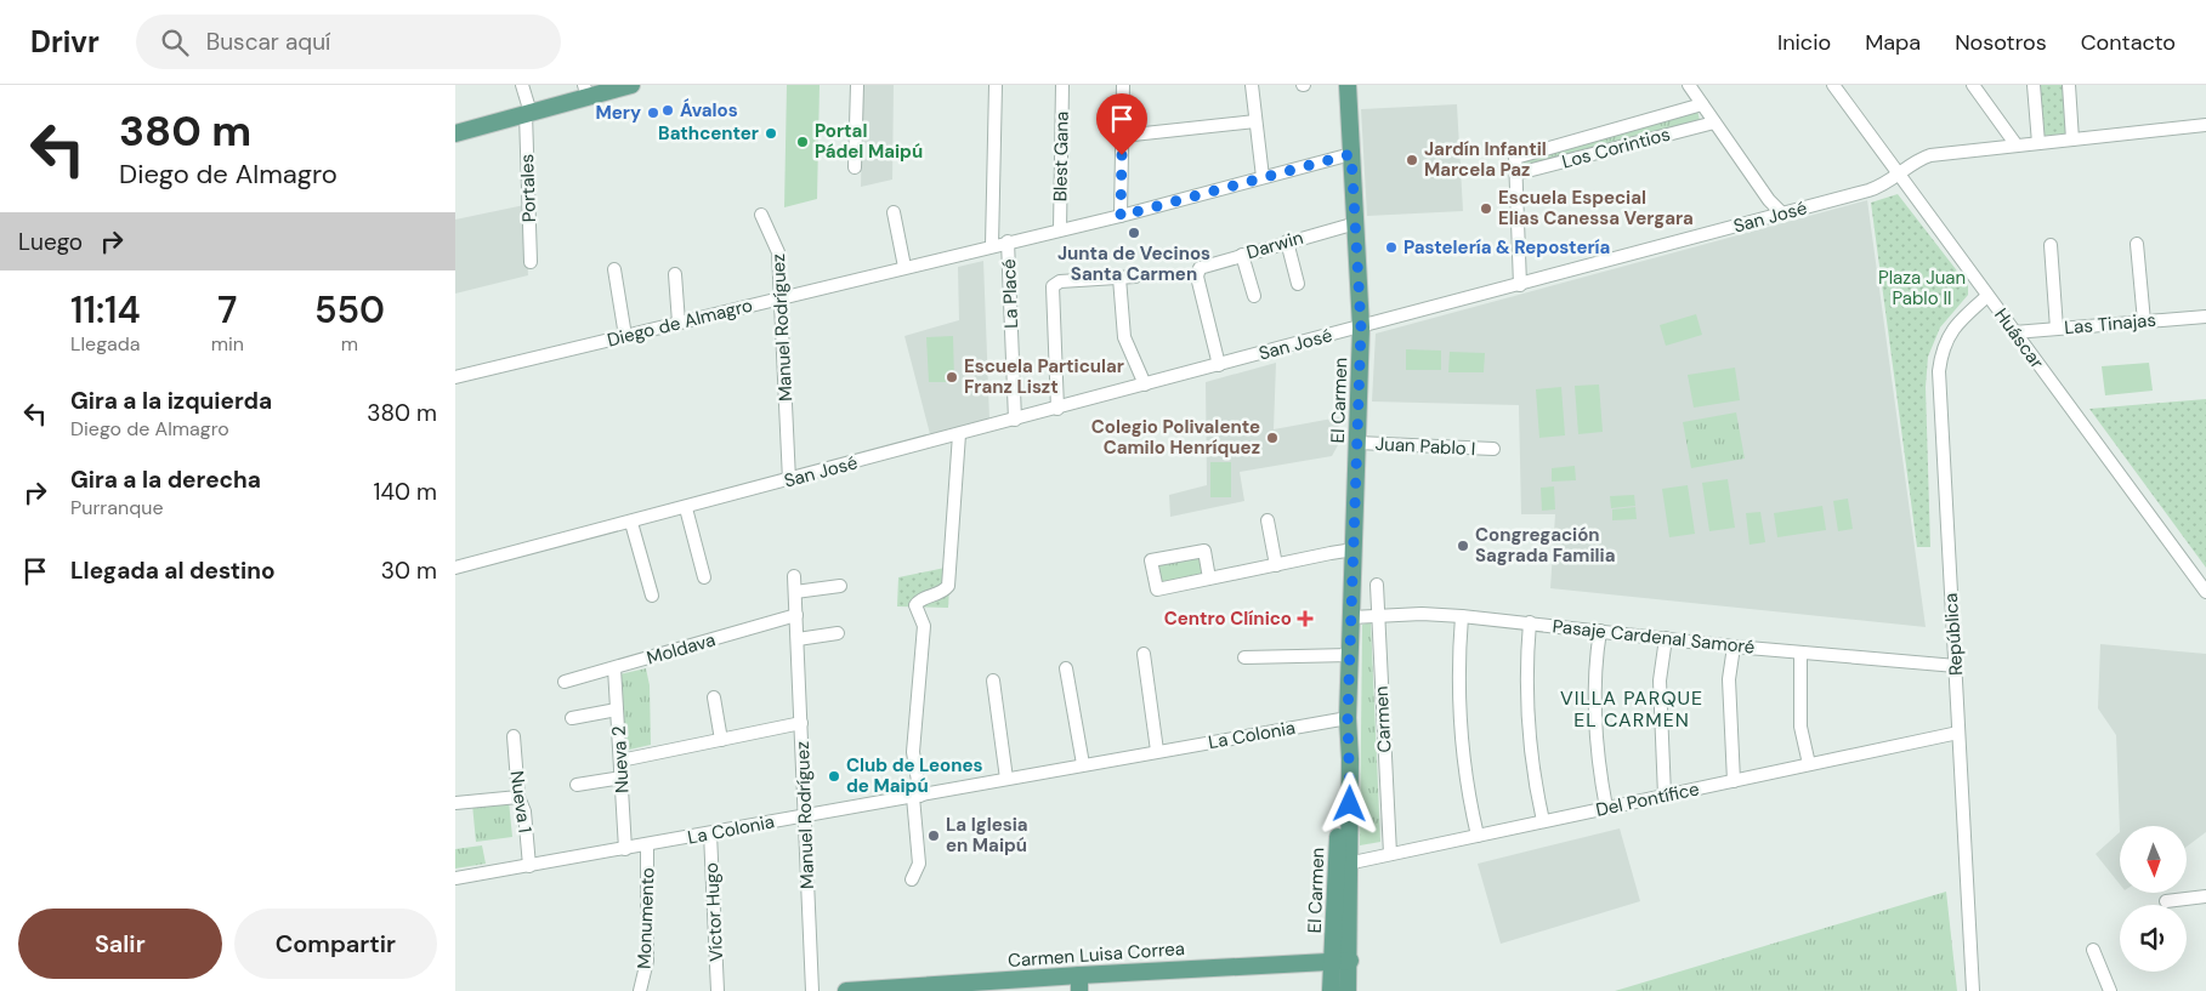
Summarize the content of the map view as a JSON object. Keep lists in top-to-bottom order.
{
  "streets": {
    "main road": ["El Carmen", "Carmen Luisa Correa"],
    "street": [
      "Los Corintios",
      "Blest Gana",
      "Portales",
      "San José",
      "Darwin",
      "La Placé",
      "Diego de Almagro",
      "Las Tinajas",
      "Manuel Rodríguez",
      "Huáscar",
      "Juan Pablo I",
      "República",
      "Pasaje Cardenal Samoré",
      "Moldava",
      "Carmen",
      "La Colonia",
      "Nueva 2",
      "Del Pontífice",
      "Nueva 1",
      "Víctor Hugo",
      "Monumento"
    ]
  },
  "crossings": [
    ["Blest Gana", "Diego de Almagro"],
    ["San José", "Darwin"],
    ["San José", "La Placé"],
    ["San José", "Manuel Rodríguez"],
    ["San José", "Huáscar"],
    ["San José", "El Carmen"],
    ["Darwin", "El Carmen"],
    ["La Placé", "Diego de Almagro"],
    ["Diego de Almagro", "Manuel Rodríguez"],
    ["Diego de Almagro", "El Carmen"],
    ["Las Tinajas", "Huáscar"],
    ["Manuel Rodríguez", "Moldava"],
    ["Manuel Rodríguez", "La Colonia"],
    ["Huáscar", "República"],
    ["El Carmen", "Juan Pablo I"],
    ["El Carmen", "Pasaje Cardenal Samoré"],
    ["El Carmen", "La Colonia"],
    ["El Carmen", "Del Pontífice"],
    ["El Carmen", "Carmen Luisa Correa"],
    ["República", "Pasaje Cardenal Samoré"],
    ["República", "Del Pontífice"],
    ["Pasaje Cardenal Samoré", "Carmen"],
    ["Moldava", "Nueva 2"],
    ["Carmen", "Del Pontífice"],
    ["La Colonia", "Nueva 2"],
    ["La Colonia", "Nueva 1"],
    ["La Colonia", "Víctor Hugo"],
    ["La Colonia", "Monumento"]
  ],
  "districts": ["VILLA PARQUE EL CARMEN"],
  "parks": ["Plaza Juan Pablo II"],
  "places": {
    "other": [
      "Ávalos",
      "Mery",
      "Bathcenter",
      "Portal Pádel Maipú",
      "Jardín Infantil Marcela Paz",
      "Escuela Especial Elias Canessa Vergara",
      "Junta de Vecinos Santa Carmen",
      "Pastelería & Repostería",
      "Escuela Particular Franz Liszt",
      "Colegio Polivalente Camilo Henríquez",
      "Congregación Sagrada Familia",
      "Club de Leones de Maipú",
      "La Iglesia en Maipú"
    ],
    "health": ["Centro Clínico"]
  },
  "north": "bottom",
  "page": {
    "header": "Drivr",
    "search": "Buscar aquí",
    "nav": [
      "Inicio",
      "Mapa",
      "Nosotros",
      "Contacto"
    ],
    "turn": ["380 m", "Diego de Almagro"],
    "then": "Luego",
    "eta": [
      "11:14",
      "Llegada",
      "7",
      "min",
      "550",
      "m"
    ],
    "list": [
      {
        "name": "Gira a la izquierda",
        "note": "Diego de Almagro",
        "value": "380 m"
      },
      {
        "name": "Gira a la derecha",
        "note": "Purranque",
        "value": "140 m"
      },
      {
        "name": "Llegada al destino",
        "value": "30 m"
      }
    ],
    "buttons": ["Salir", "Compartir"]
  }
}
